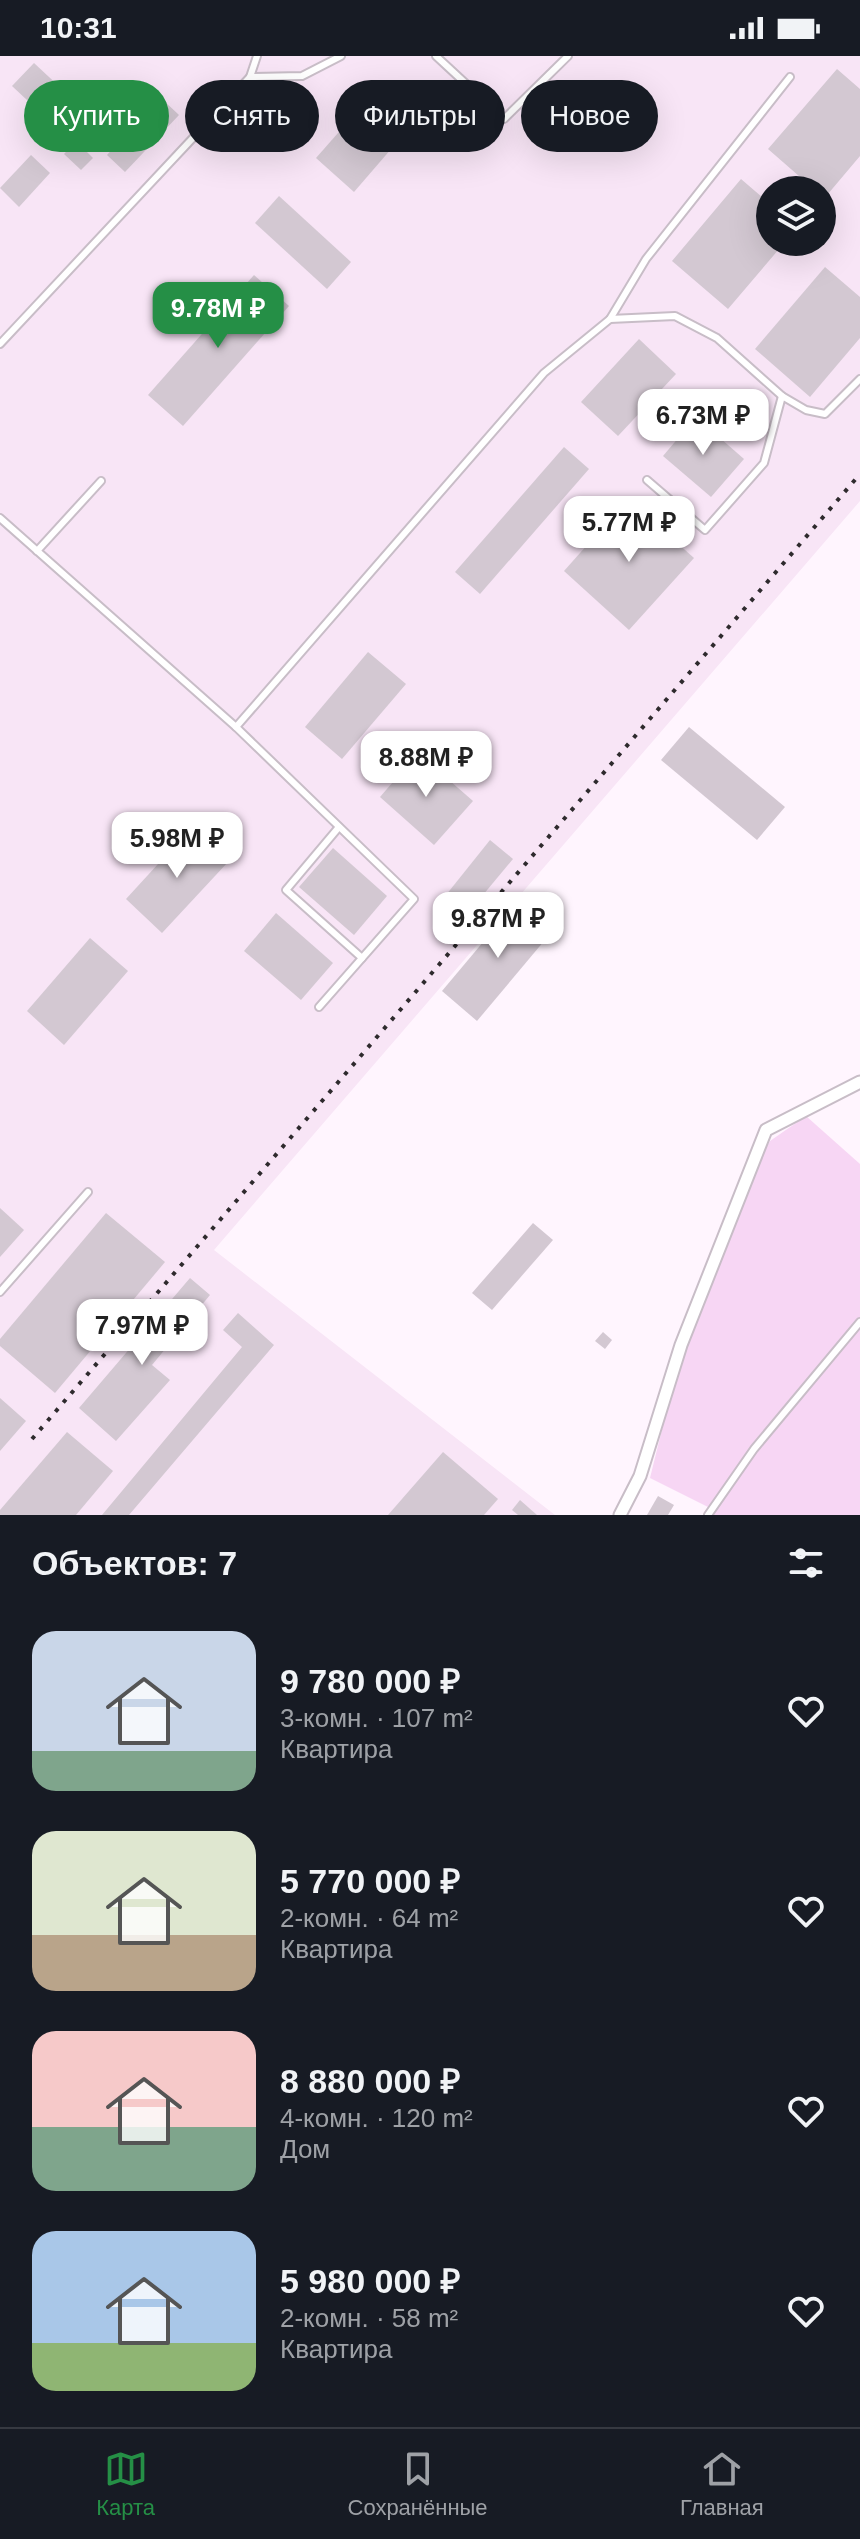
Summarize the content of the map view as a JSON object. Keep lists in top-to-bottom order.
{
  "page": {
    "status": "10:31",
    "chip": [
      "Купить",
      "Снять",
      "Фильтры",
      "Новое"
    ],
    "price": [
      "9.78M ₽",
      "6.73M ₽",
      "5.77M ₽",
      "8.88M ₽",
      "5.98M ₽",
      "9.87M ₽",
      "7.97M ₽"
    ],
    "heading": "Объектов: 7",
    "list": [
      {
        "name": "9 780 000 ₽",
        "note": "3-комн. · 107 m² · Квартира"
      },
      {
        "name": "5 770 000 ₽",
        "note": "2-комн. · 64 m² · Квартира"
      },
      {
        "name": "8 880 000 ₽",
        "note": "4-комн. · 120 m² · Дом"
      },
      {
        "name": "5 980 000 ₽",
        "note": "2-комн. · 58 m² · Квартира"
      }
    ],
    "tabs": ["Карта", "Сохранённые", "Главная"]
  }
}
